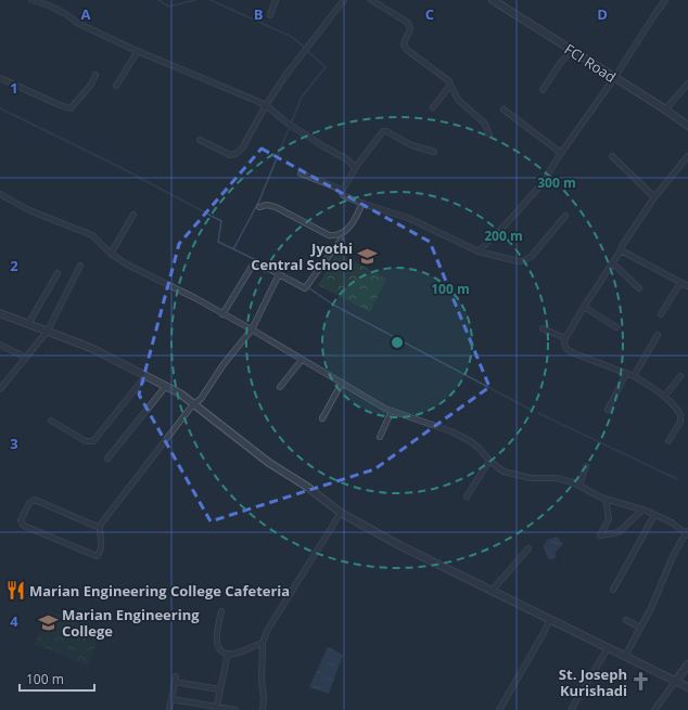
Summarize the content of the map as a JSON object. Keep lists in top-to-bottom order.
{
  "streets": {
    "street": ["FCI Road"]
  },
  "places": {
    "school or university": ["Jyothi Central School", "Marian Engineering College"],
    "restaurant": ["Marian Engineering College Cafeteria"],
    "church": ["St. Joseph Kurishadi"]
  },
  "scale_bar": "100 m",
  "grid": {
    "columns": [
      "A",
      "B",
      "C",
      "D"
    ],
    "rows": [
      "1",
      "2",
      "3",
      "4"
    ]
  },
  "rings": ["300 m", "200 m", "100 m"]
}
